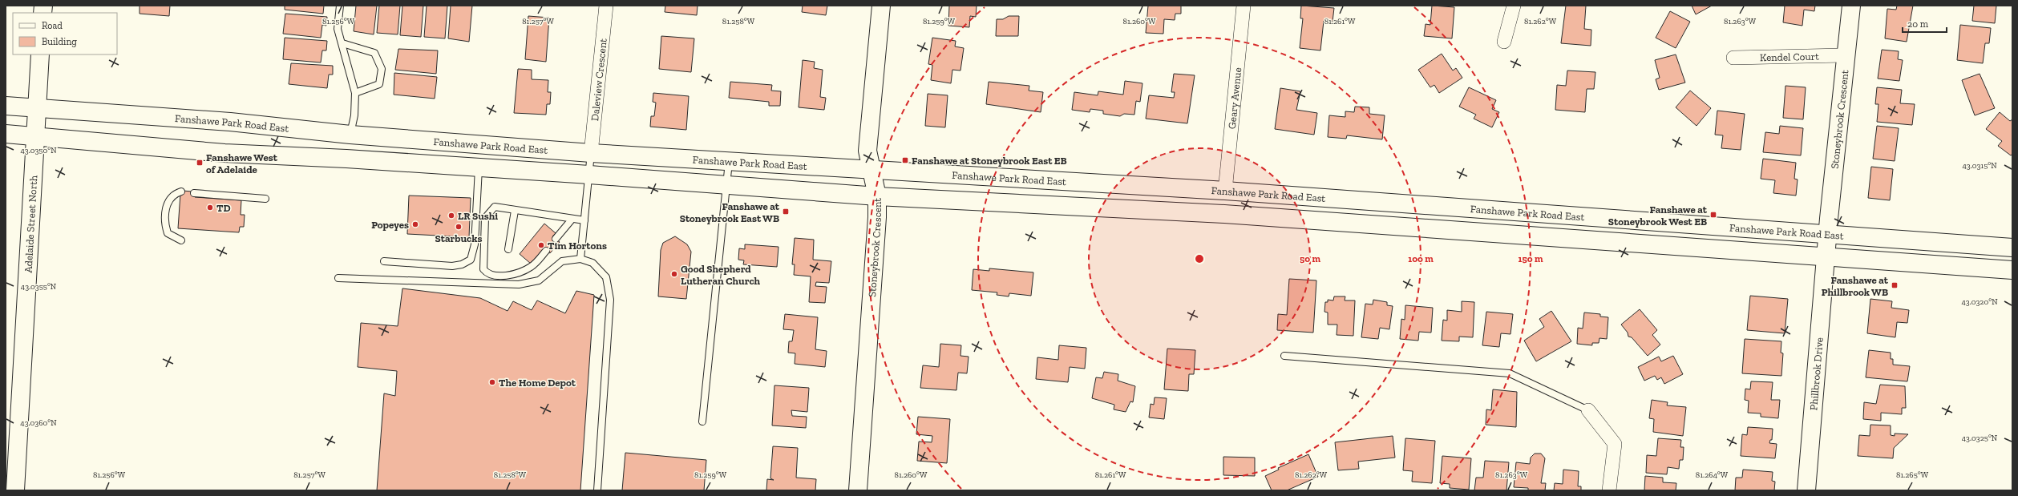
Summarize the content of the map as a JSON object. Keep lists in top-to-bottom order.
{
  "streets": {
    "main road": [
      "Stoneybrook Crescent",
      "Fanshawe Park Road East",
      "Adelaide Street North",
      "Phillbrook Drive"
    ],
    "street": ["Kendel Court", "Daleview Crescent", "Geary Avenue"]
  },
  "crossings": [
    ["Kendel Court", "Stoneybrook Crescent"],
    ["Daleview Crescent", "Fanshawe Park Road East"],
    ["Geary Avenue", "Fanshawe Park Road East"],
    ["Stoneybrook Crescent", "Fanshawe Park Road East"],
    ["Stoneybrook Crescent", "Phillbrook Drive"],
    ["Fanshawe Park Road East", "Adelaide Street North"],
    ["Fanshawe Park Road East", "Phillbrook Drive"]
  ],
  "places": {
    "transit": [
      "Fanshawe at Stoneybrook East EB",
      "Fanshawe West of Adelaide",
      "Fanshawe at Stoneybrook East WB",
      "Fanshawe at Stoneybrook West EB",
      "Fanshawe at Phillbrook WB"
    ],
    "other": [
      "TD",
      "LR Sushi",
      "Popeyes",
      "Starbucks",
      "Tim Hortons",
      "Good Shepherd Lutheran Church",
      "The Home Depot"
    ]
  },
  "legend": ["Road", "Building"],
  "scale_bar": "20 m",
  "coordinates": [
    "81.256°W",
    "81.257°W",
    "81.258°W",
    "81.259°W",
    "81.260°W",
    "81.261°W",
    "81.262°W",
    "81.263°W",
    "43.0350°N",
    "43.0315°N",
    "43.0355°N",
    "43.0320°N",
    "43.0360°N",
    "43.0325°N",
    "81.264°W",
    "81.265°W"
  ],
  "rings": ["50 m", "100 m", "150 m"]
}
